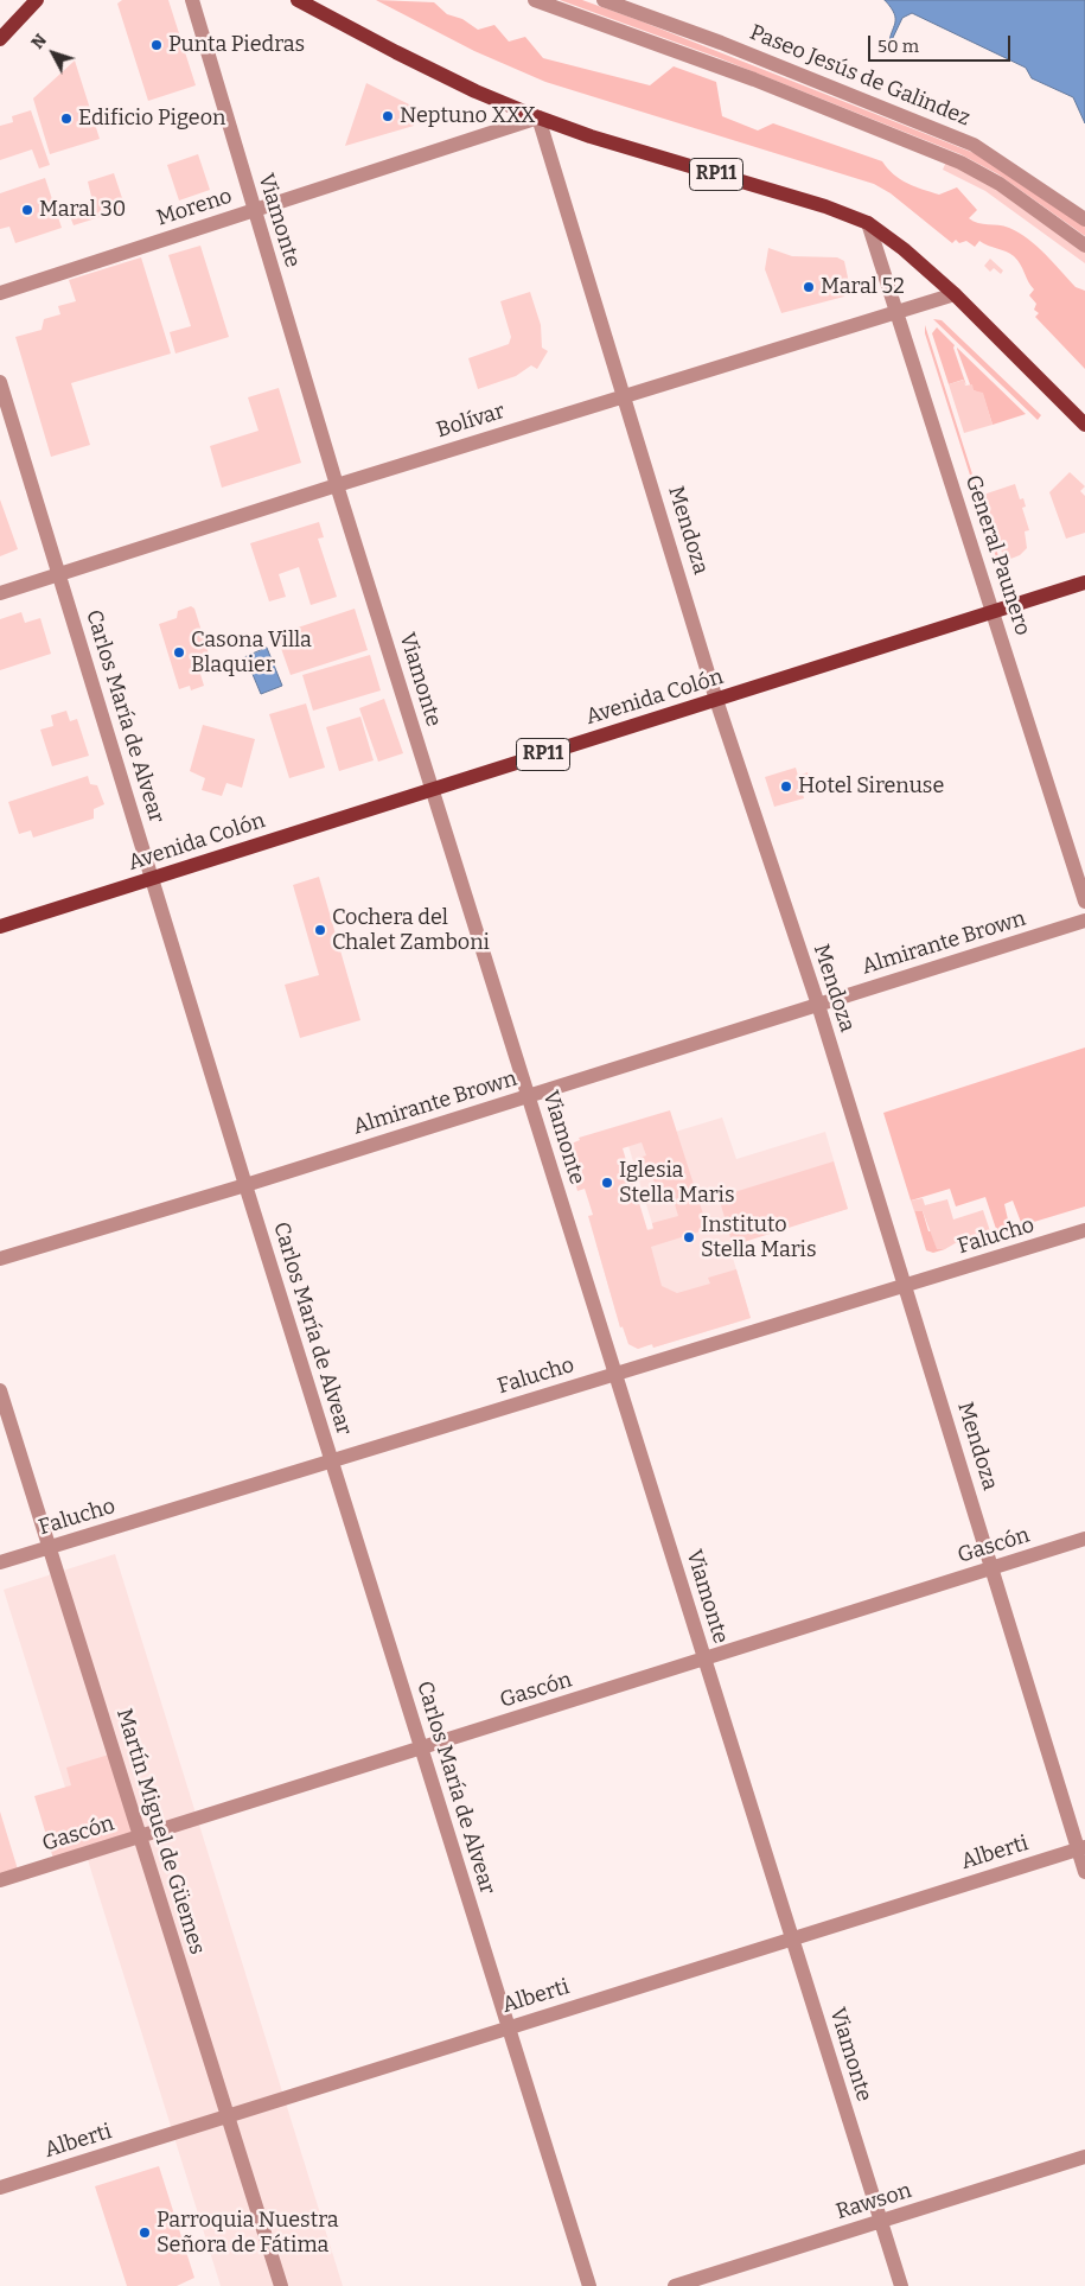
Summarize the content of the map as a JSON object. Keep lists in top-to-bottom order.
{
  "streets": {
    "main road": ["RP11", "Avenida Colón"],
    "street": [
      "Paseo Jesús de Galindez",
      "Moreno",
      "Viamonte",
      "Bolívar",
      "Mendoza",
      "General Paunero",
      "Carlos María de Alvear",
      "Almirante Brown",
      "Falucho",
      "Gascón",
      "Martín Miguel de Güemes",
      "Alberti",
      "Rawson"
    ]
  },
  "crossings": [
    ["RP11", "Moreno"],
    ["RP11", "Bolívar"],
    ["RP11", "Mendoza"],
    ["RP11", "General Paunero"],
    ["Moreno", "Viamonte"],
    ["Moreno", "Mendoza"],
    ["Viamonte", "Bolívar"],
    ["Viamonte", "Avenida Colón"],
    ["Viamonte", "Almirante Brown"],
    ["Viamonte", "Falucho"],
    ["Viamonte", "Gascón"],
    ["Viamonte", "Alberti"],
    ["Viamonte", "Rawson"],
    ["Bolívar", "Mendoza"],
    ["Bolívar", "General Paunero"],
    ["Bolívar", "Carlos María de Alvear"],
    ["Mendoza", "Avenida Colón"],
    ["Mendoza", "Almirante Brown"],
    ["Mendoza", "Falucho"],
    ["Mendoza", "Gascón"],
    ["Mendoza", "Alberti"],
    ["General Paunero", "Avenida Colón"],
    ["Avenida Colón", "Carlos María de Alvear"],
    ["Carlos María de Alvear", "Almirante Brown"],
    ["Carlos María de Alvear", "Falucho"],
    ["Carlos María de Alvear", "Gascón"],
    ["Carlos María de Alvear", "Alberti"],
    ["Falucho", "Martín Miguel de Güemes"],
    ["Gascón", "Martín Miguel de Güemes"],
    ["Martín Miguel de Güemes", "Alberti"]
  ],
  "places": [
    "Punta Piedras",
    "Neptuno XXX",
    "Edificio Pigeon",
    "Maral 30",
    "Maral 52",
    "Casona Villa Blaquier",
    "Hotel Sirenuse",
    "Cochera del Chalet Zamboni",
    "Iglesia Stella Maris",
    "Instituto Stella Maris",
    "Parroquia Nuestra Señora de Fátima"
  ],
  "scale_bar": "50 m",
  "north": "top left"
}
